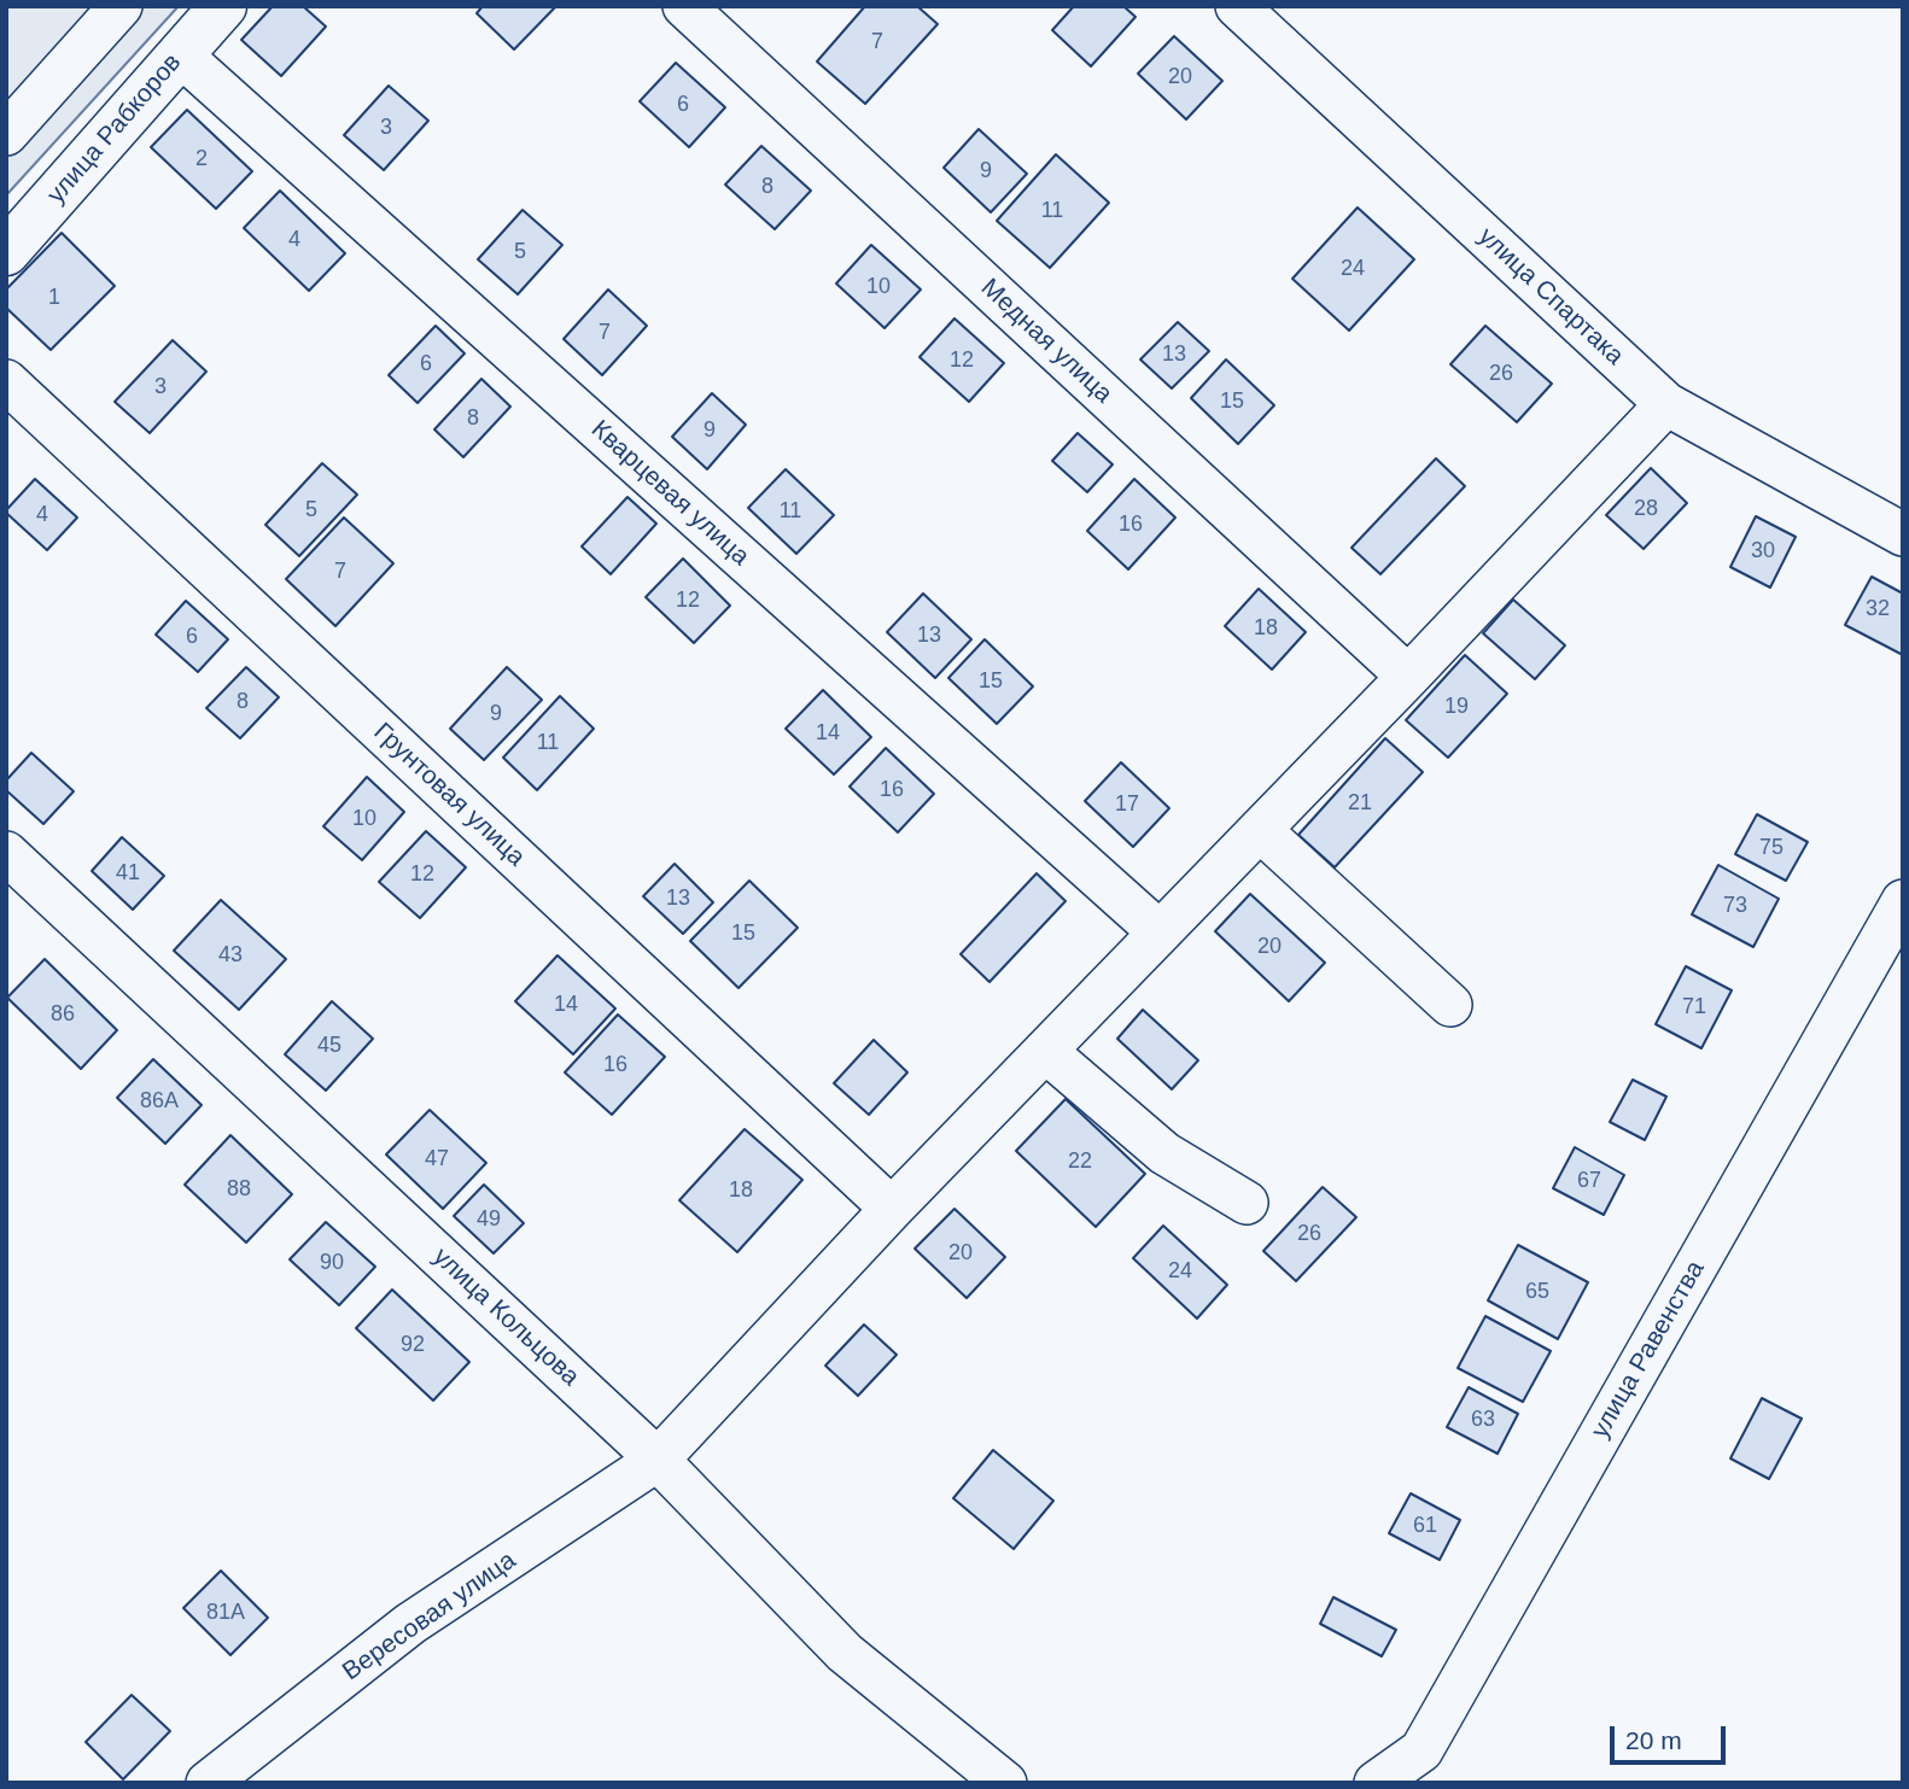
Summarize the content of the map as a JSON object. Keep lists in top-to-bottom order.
{
  "streets": {
    "main road": ["улица Рабкоров"],
    "street": [
      "улица Спартака",
      "Медная улица",
      "Кварцевая улица",
      "Грунтовая улица",
      "улица Кольцова",
      "улица Равенства",
      "Вересовая улица"
    ]
  },
  "crossings": [
    ["улица Рабкоров", "Кварцевая улица"],
    ["улица Спартака", "Вересовая улица"],
    ["Медная улица", "Вересовая улица"],
    ["Кварцевая улица", "Вересовая улица"],
    ["Грунтовая улица", "Вересовая улица"],
    ["улица Кольцова", "Вересовая улица"]
  ],
  "house_numbers": [
    "7",
    "20",
    "6",
    "3",
    "2",
    "9",
    "8",
    "11",
    "4",
    "5",
    "24",
    "10",
    "1",
    "7",
    "13",
    "12",
    "6",
    "26",
    "3",
    "15",
    "8",
    "9",
    "28",
    "5",
    "11",
    "4",
    "16",
    "30",
    "7",
    "12",
    "32",
    "18",
    "13",
    "6",
    "15",
    "8",
    "19",
    "9",
    "14",
    "11",
    "16",
    "21",
    "17",
    "10",
    "75",
    "41",
    "12",
    "13",
    "73",
    "15",
    "20",
    "43",
    "14",
    "71",
    "86",
    "45",
    "16",
    "86А",
    "47",
    "22",
    "67",
    "88",
    "18",
    "49",
    "26",
    "20",
    "90",
    "24",
    "65",
    "92",
    "63",
    "61",
    "81А"
  ],
  "scale_bar": "20 m"
}
